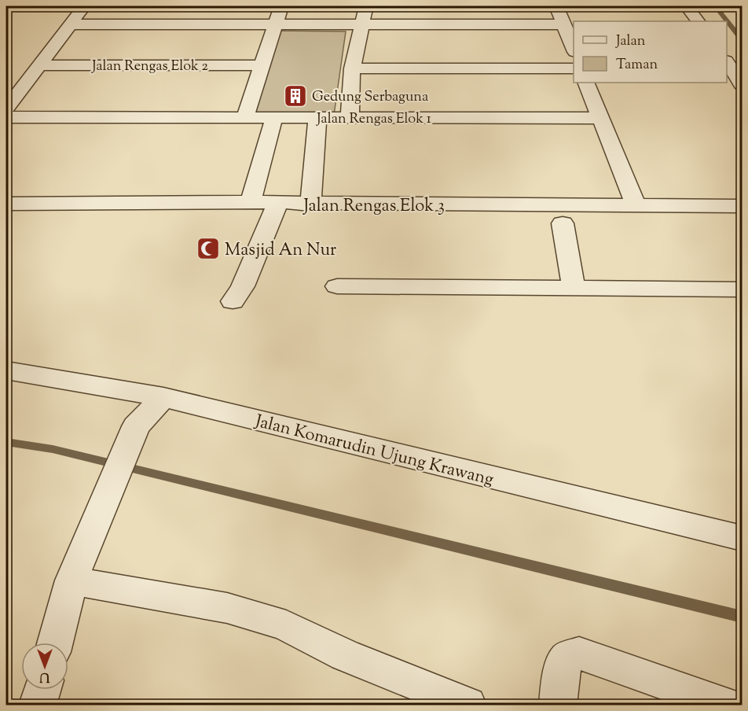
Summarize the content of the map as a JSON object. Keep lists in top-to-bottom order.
{
  "streets": {
    "street": [
      "Jalan Rengas Elok 2",
      "Jalan Rengas Elok 1",
      "Jalan Rengas Elok 3",
      "Jalan Komarudin Ujung Krawang"
    ]
  },
  "places": {
    "building": ["Gedung Serbaguna"],
    "mosque": ["Masjid An Nur"]
  },
  "legend": ["Jalan", "Taman"],
  "north": "bottom"
}
